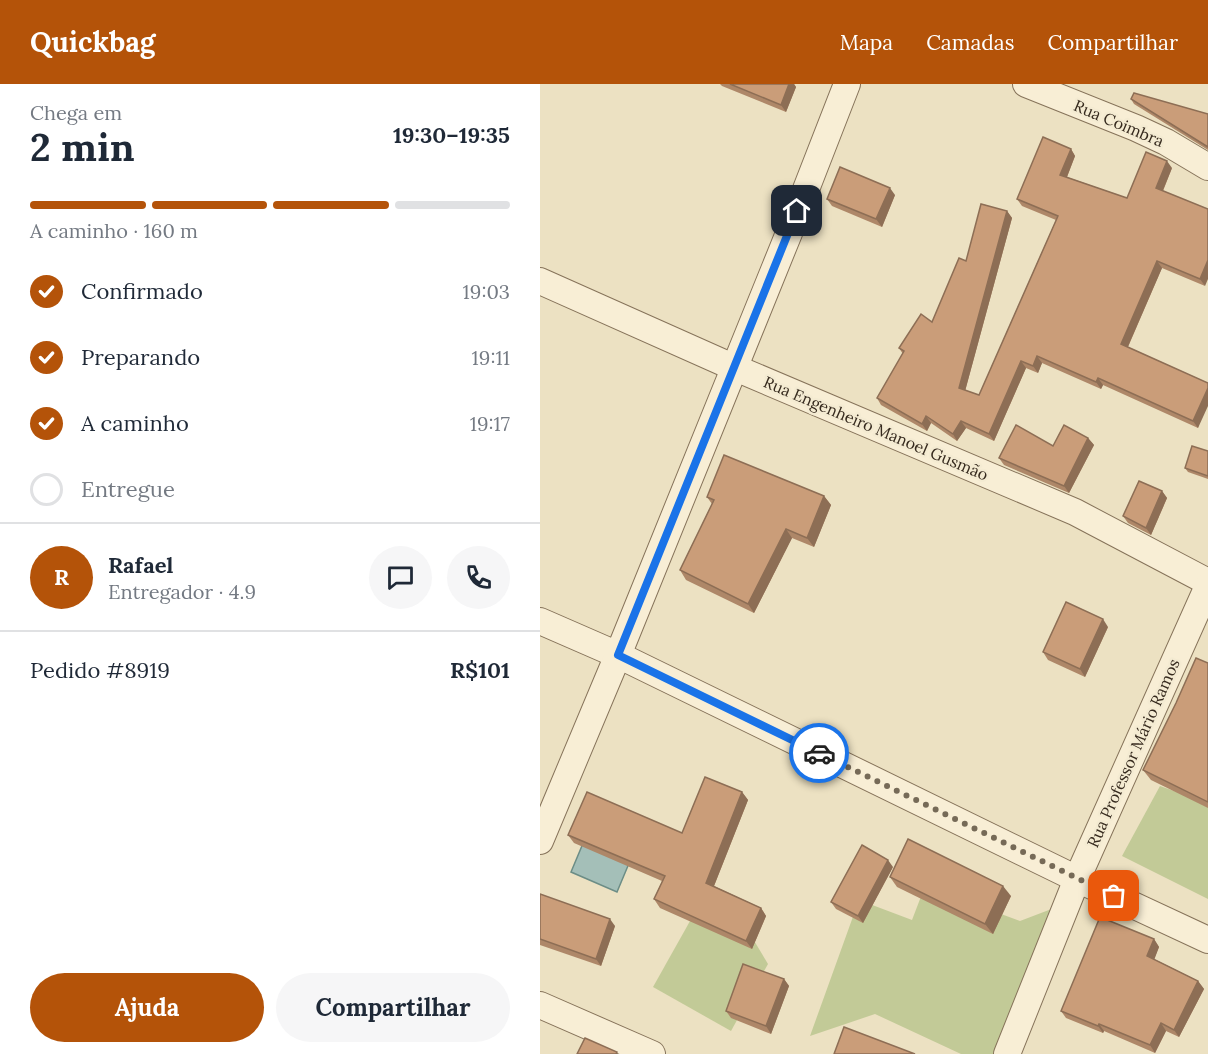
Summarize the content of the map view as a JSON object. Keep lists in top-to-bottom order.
{
  "streets": {
    "street": ["Rua Coimbra", "Rua Engenheiro Manoel Gusmão", "Rua Professor Mário Ramos"]
  },
  "crossings": [
    ["Rua Engenheiro Manoel Gusmão", "Rua Professor Mário Ramos"]
  ],
  "page": {
    "header": "Quickbag",
    "nav": ["Mapa", "Camadas", "Compartilhar"],
    "heading": ["2 min", "Chega em", "19:30–19:35"],
    "panel": [
      "Rafael",
      "Entregador · 4.9",
      "Pedido #8919",
      "R$101"
    ],
    "bar": "A caminho · 160 m",
    "list": [
      ["Confirmado", "19:03"],
      ["Preparando", "19:11"],
      ["A caminho", "19:17"],
      "Entregue"
    ],
    "round": "R",
    "buttons": ["Ajuda", "Compartilhar"]
  }
}
